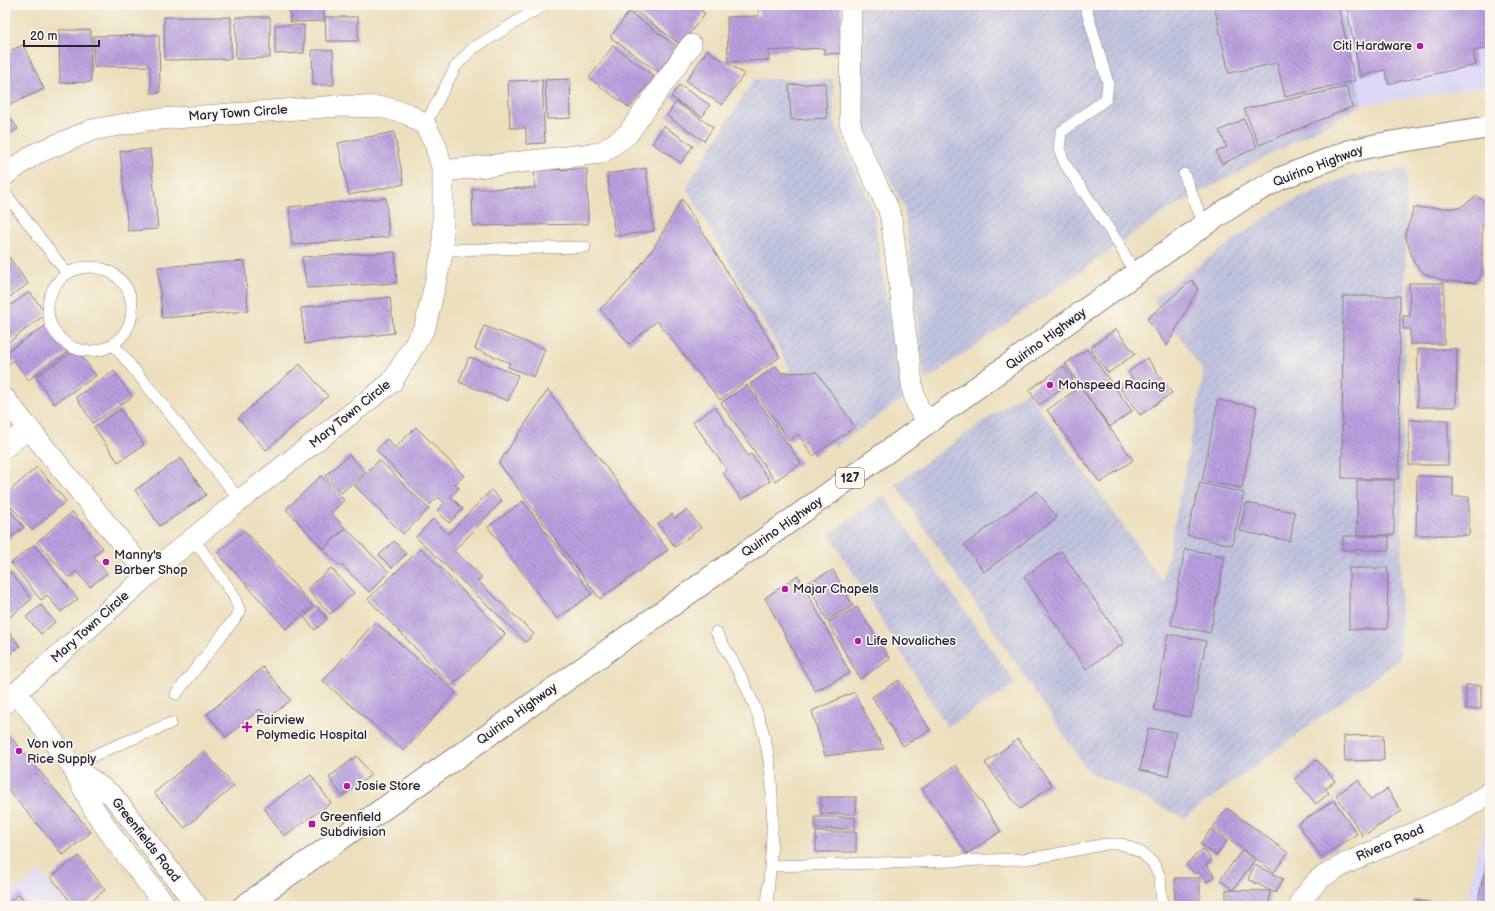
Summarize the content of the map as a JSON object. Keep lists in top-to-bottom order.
{
  "streets": {
    "main road": ["Quirino Highway", "127"],
    "street": ["Mary Town Circle", "Greenfields Road", "Rivera Road"]
  },
  "places": {
    "other": [
      "Citi Hardware",
      "Mohspeed Racing",
      "Manny's Barber Shop",
      "Majar Chapels",
      "Life Novaliches",
      "Von von Rice Supply",
      "Josie Store"
    ],
    "health": ["Fairview Polymedic Hospital"],
    "transit": ["Greenfield Subdivision"]
  },
  "scale_bar": "20 m"
}
